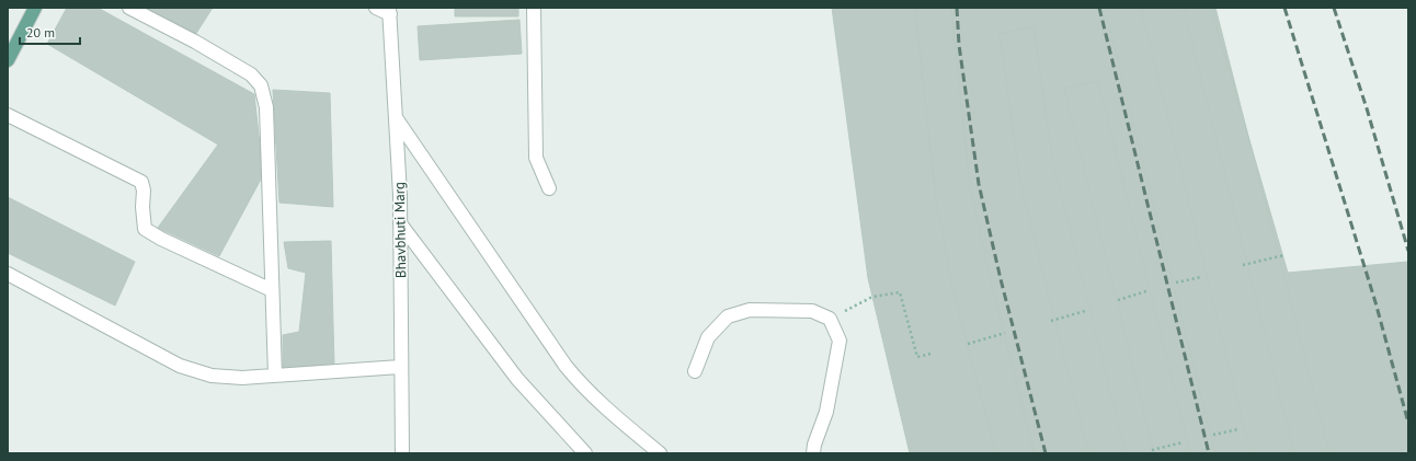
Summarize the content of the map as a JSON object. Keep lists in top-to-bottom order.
{
  "streets": {
    "street": ["Bhavbhuti Marg"]
  },
  "scale_bar": "20 m"
}
